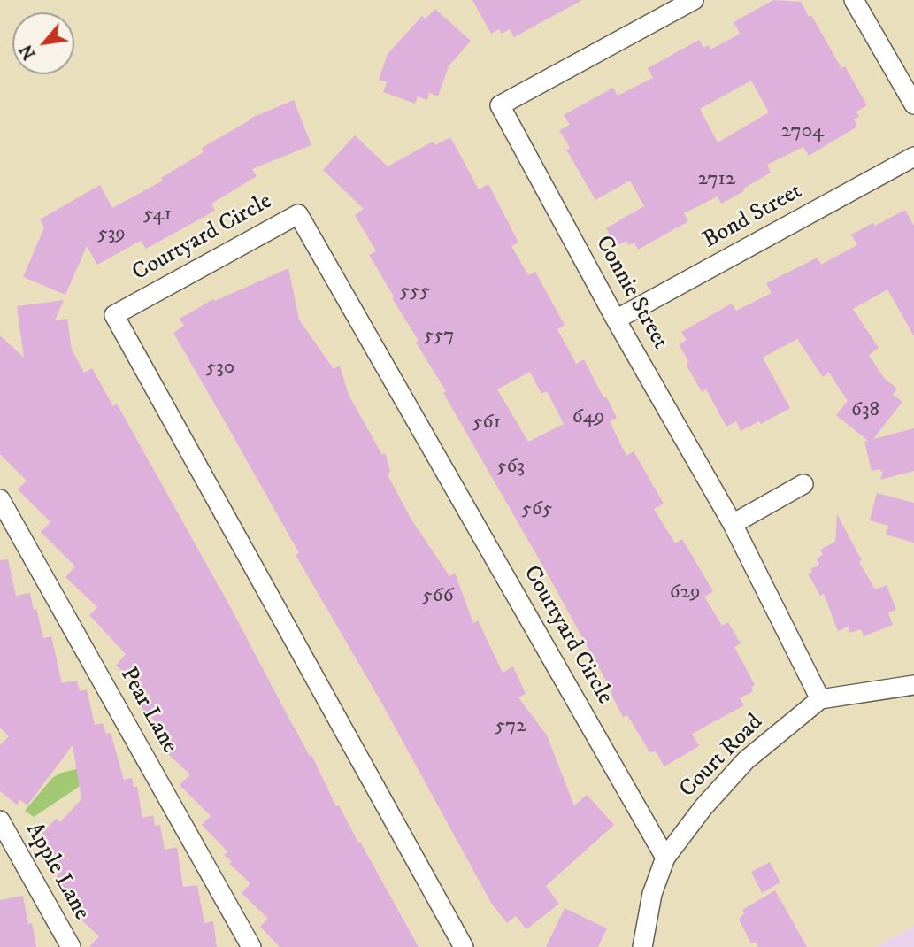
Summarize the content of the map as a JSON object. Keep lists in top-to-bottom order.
{
  "streets": {
    "street": [
      "Bond Street",
      "Courtyard Circle",
      "Connie Street",
      "Pear Lane",
      "Court Road",
      "Apple Lane"
    ]
  },
  "crossings": [
    ["Bond Street", "Connie Street"],
    ["Courtyard Circle", "Court Road"],
    ["Connie Street", "Court Road"]
  ],
  "house_numbers": [
    "2704",
    "2712",
    "541",
    "539",
    "555",
    "557",
    "530",
    "638",
    "649",
    "561",
    "563",
    "565",
    "629",
    "566",
    "572"
  ],
  "north": "bottom left"
}
